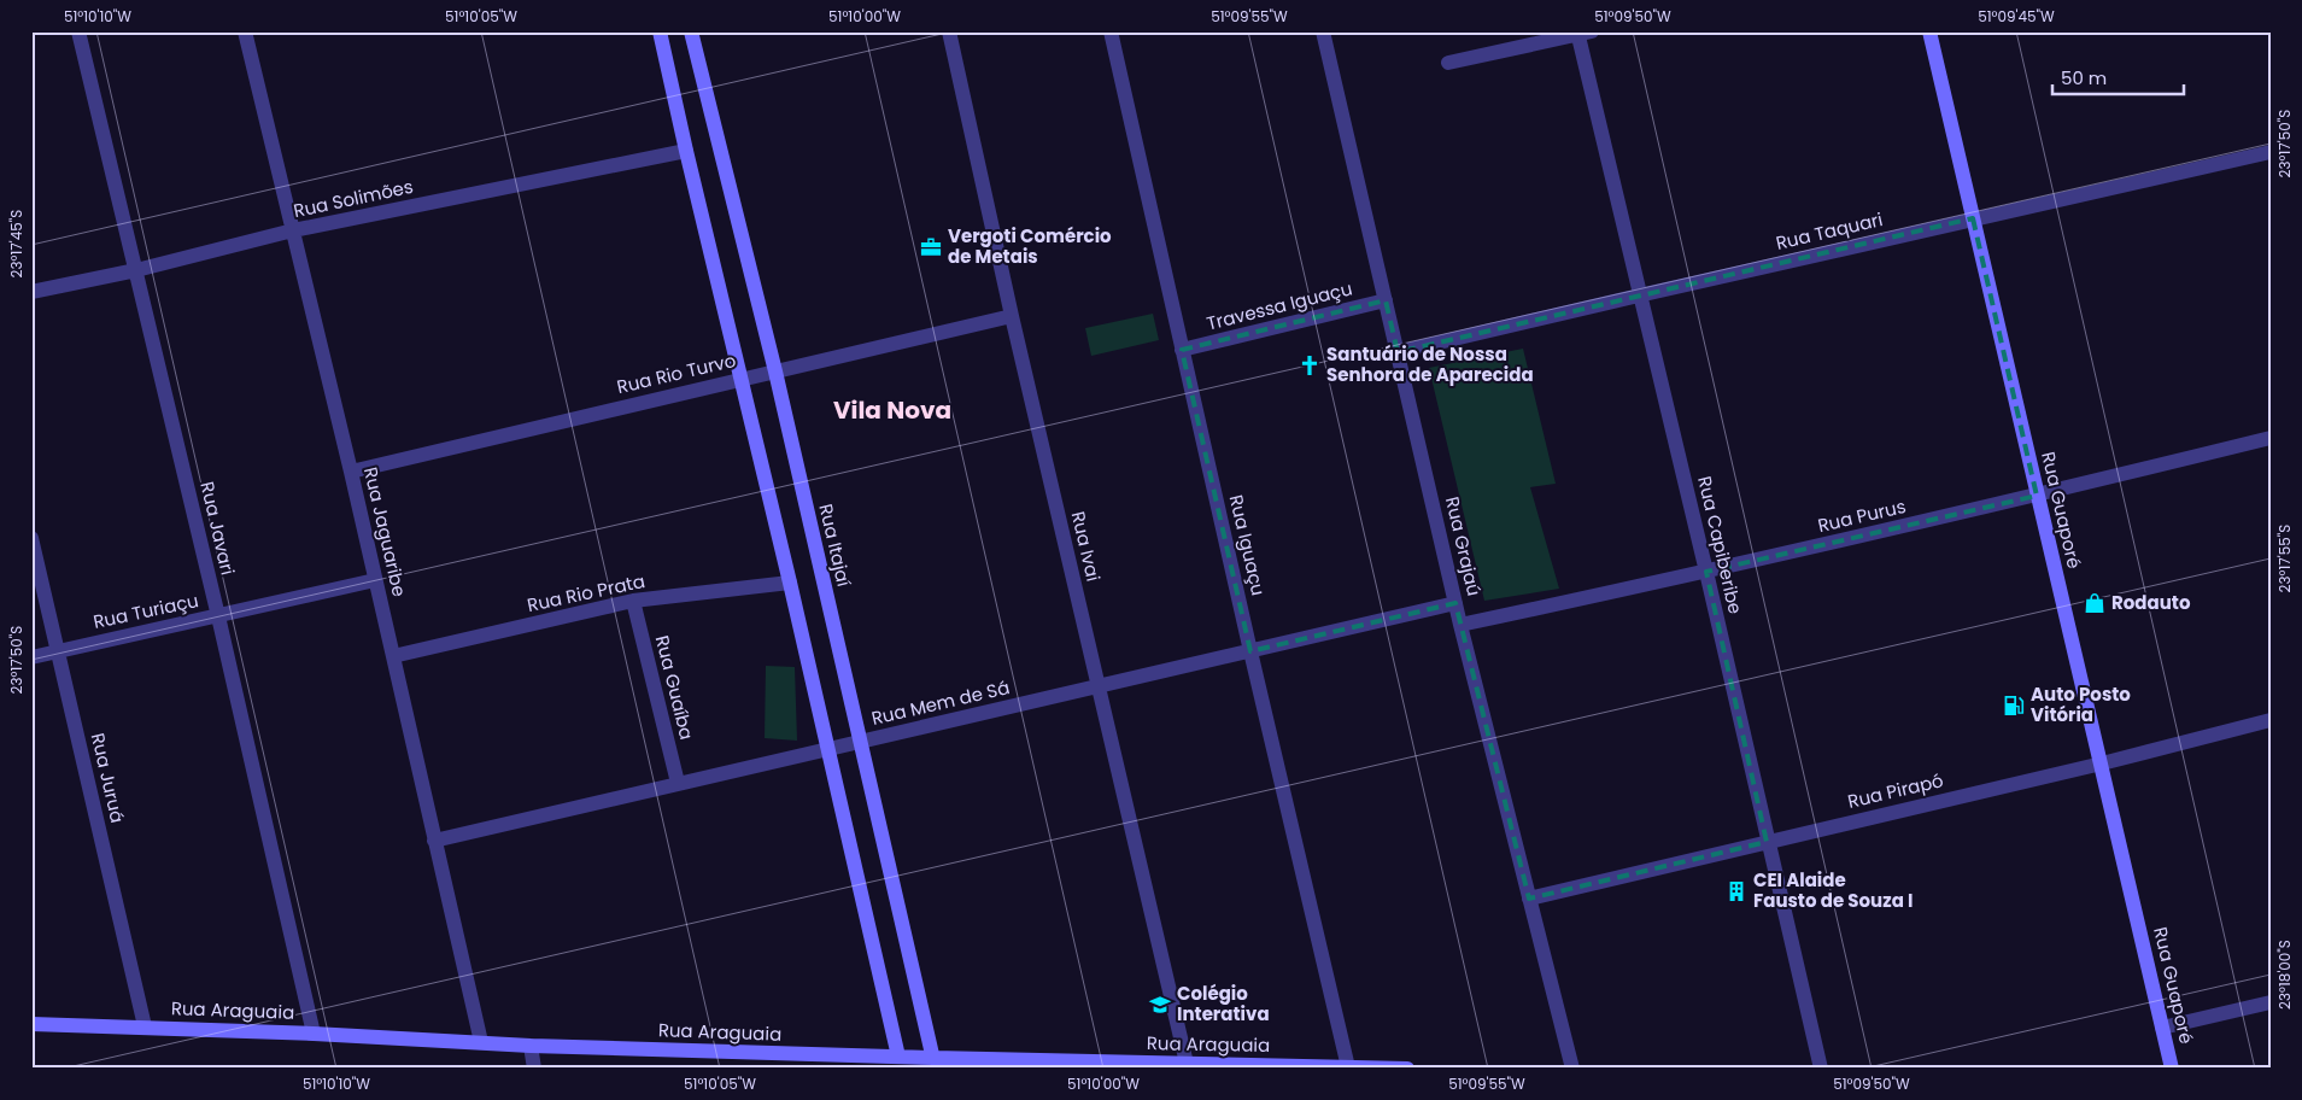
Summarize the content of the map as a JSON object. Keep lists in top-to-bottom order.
{
  "streets": {
    "street": [
      "Rua Solimões",
      "Rua Taquari",
      "Travessa Iguaçu",
      "Rua Rio Turvo",
      "Rua Guaporé",
      "Rua Purus",
      "Rua Javari",
      "Rua Jaguaribe",
      "Rua Itajaí",
      "Rua Iguaçu",
      "Rua Capiberibe",
      "Rua Ivai",
      "Rua Grajaú",
      "Rua Rio Prata",
      "Rua Turiaçu",
      "Rua Guaíba",
      "Rua Mem de Sá",
      "Rua Juruá",
      "Rua Pirapó",
      "Rua Araguaia"
    ]
  },
  "crossings": [
    ["Rua Solimões", "Rua Javari"],
    ["Rua Solimões", "Rua Jaguaribe"],
    ["Rua Taquari", "Rua Guaporé"],
    ["Rua Taquari", "Rua Capiberibe"],
    ["Rua Taquari", "Rua Grajaú"],
    ["Travessa Iguaçu", "Rua Iguaçu"],
    ["Travessa Iguaçu", "Rua Grajaú"],
    ["Rua Rio Turvo", "Rua Jaguaribe"],
    ["Rua Rio Turvo", "Rua Itajaí"],
    ["Rua Rio Turvo", "Rua Ivai"],
    ["Rua Guaporé", "Rua Purus"],
    ["Rua Guaporé", "Rua Pirapó"],
    ["Rua Purus", "Rua Capiberibe"],
    ["Rua Purus", "Rua Grajaú"],
    ["Rua Javari", "Rua Turiaçu"],
    ["Rua Javari", "Rua Araguaia"],
    ["Rua Jaguaribe", "Rua Rio Prata"],
    ["Rua Jaguaribe", "Rua Turiaçu"],
    ["Rua Jaguaribe", "Rua Mem de Sá"],
    ["Rua Jaguaribe", "Rua Araguaia"],
    ["Rua Itajaí", "Rua Mem de Sá"],
    ["Rua Itajaí", "Rua Araguaia"],
    ["Rua Iguaçu", "Rua Mem de Sá"],
    ["Rua Iguaçu", "Rua Araguaia"],
    ["Rua Capiberibe", "Rua Pirapó"],
    ["Rua Ivai", "Rua Mem de Sá"],
    ["Rua Ivai", "Rua Araguaia"],
    ["Rua Grajaú", "Rua Mem de Sá"],
    ["Rua Grajaú", "Rua Pirapó"],
    ["Rua Rio Prata", "Rua Guaíba"],
    ["Rua Turiaçu", "Rua Juruá"],
    ["Rua Guaíba", "Rua Mem de Sá"],
    ["Rua Juruá", "Rua Araguaia"]
  ],
  "districts": ["Vila Nova"],
  "places": {
    "office": ["Vergoti Comércio de Metais"],
    "church": ["Santuário de Nossa Senhora de Aparecida"],
    "shop": ["Rodauto"],
    "fuel station": ["Auto Posto Vitória"],
    "building": ["CEI Alaide Fausto de Souza I"],
    "school or university": ["Colégio Interativa"]
  },
  "scale_bar": "50 m",
  "coordinates": [
    "51°10'10\"W",
    "51°10'05\"W",
    "51°10'00\"W",
    "51°09'55\"W",
    "51°09'50\"W",
    "51°09'45\"W",
    "23°17'50\"S",
    "23°17'45\"S",
    "23°17'55\"S",
    "23°18'00\"S"
  ]
}
